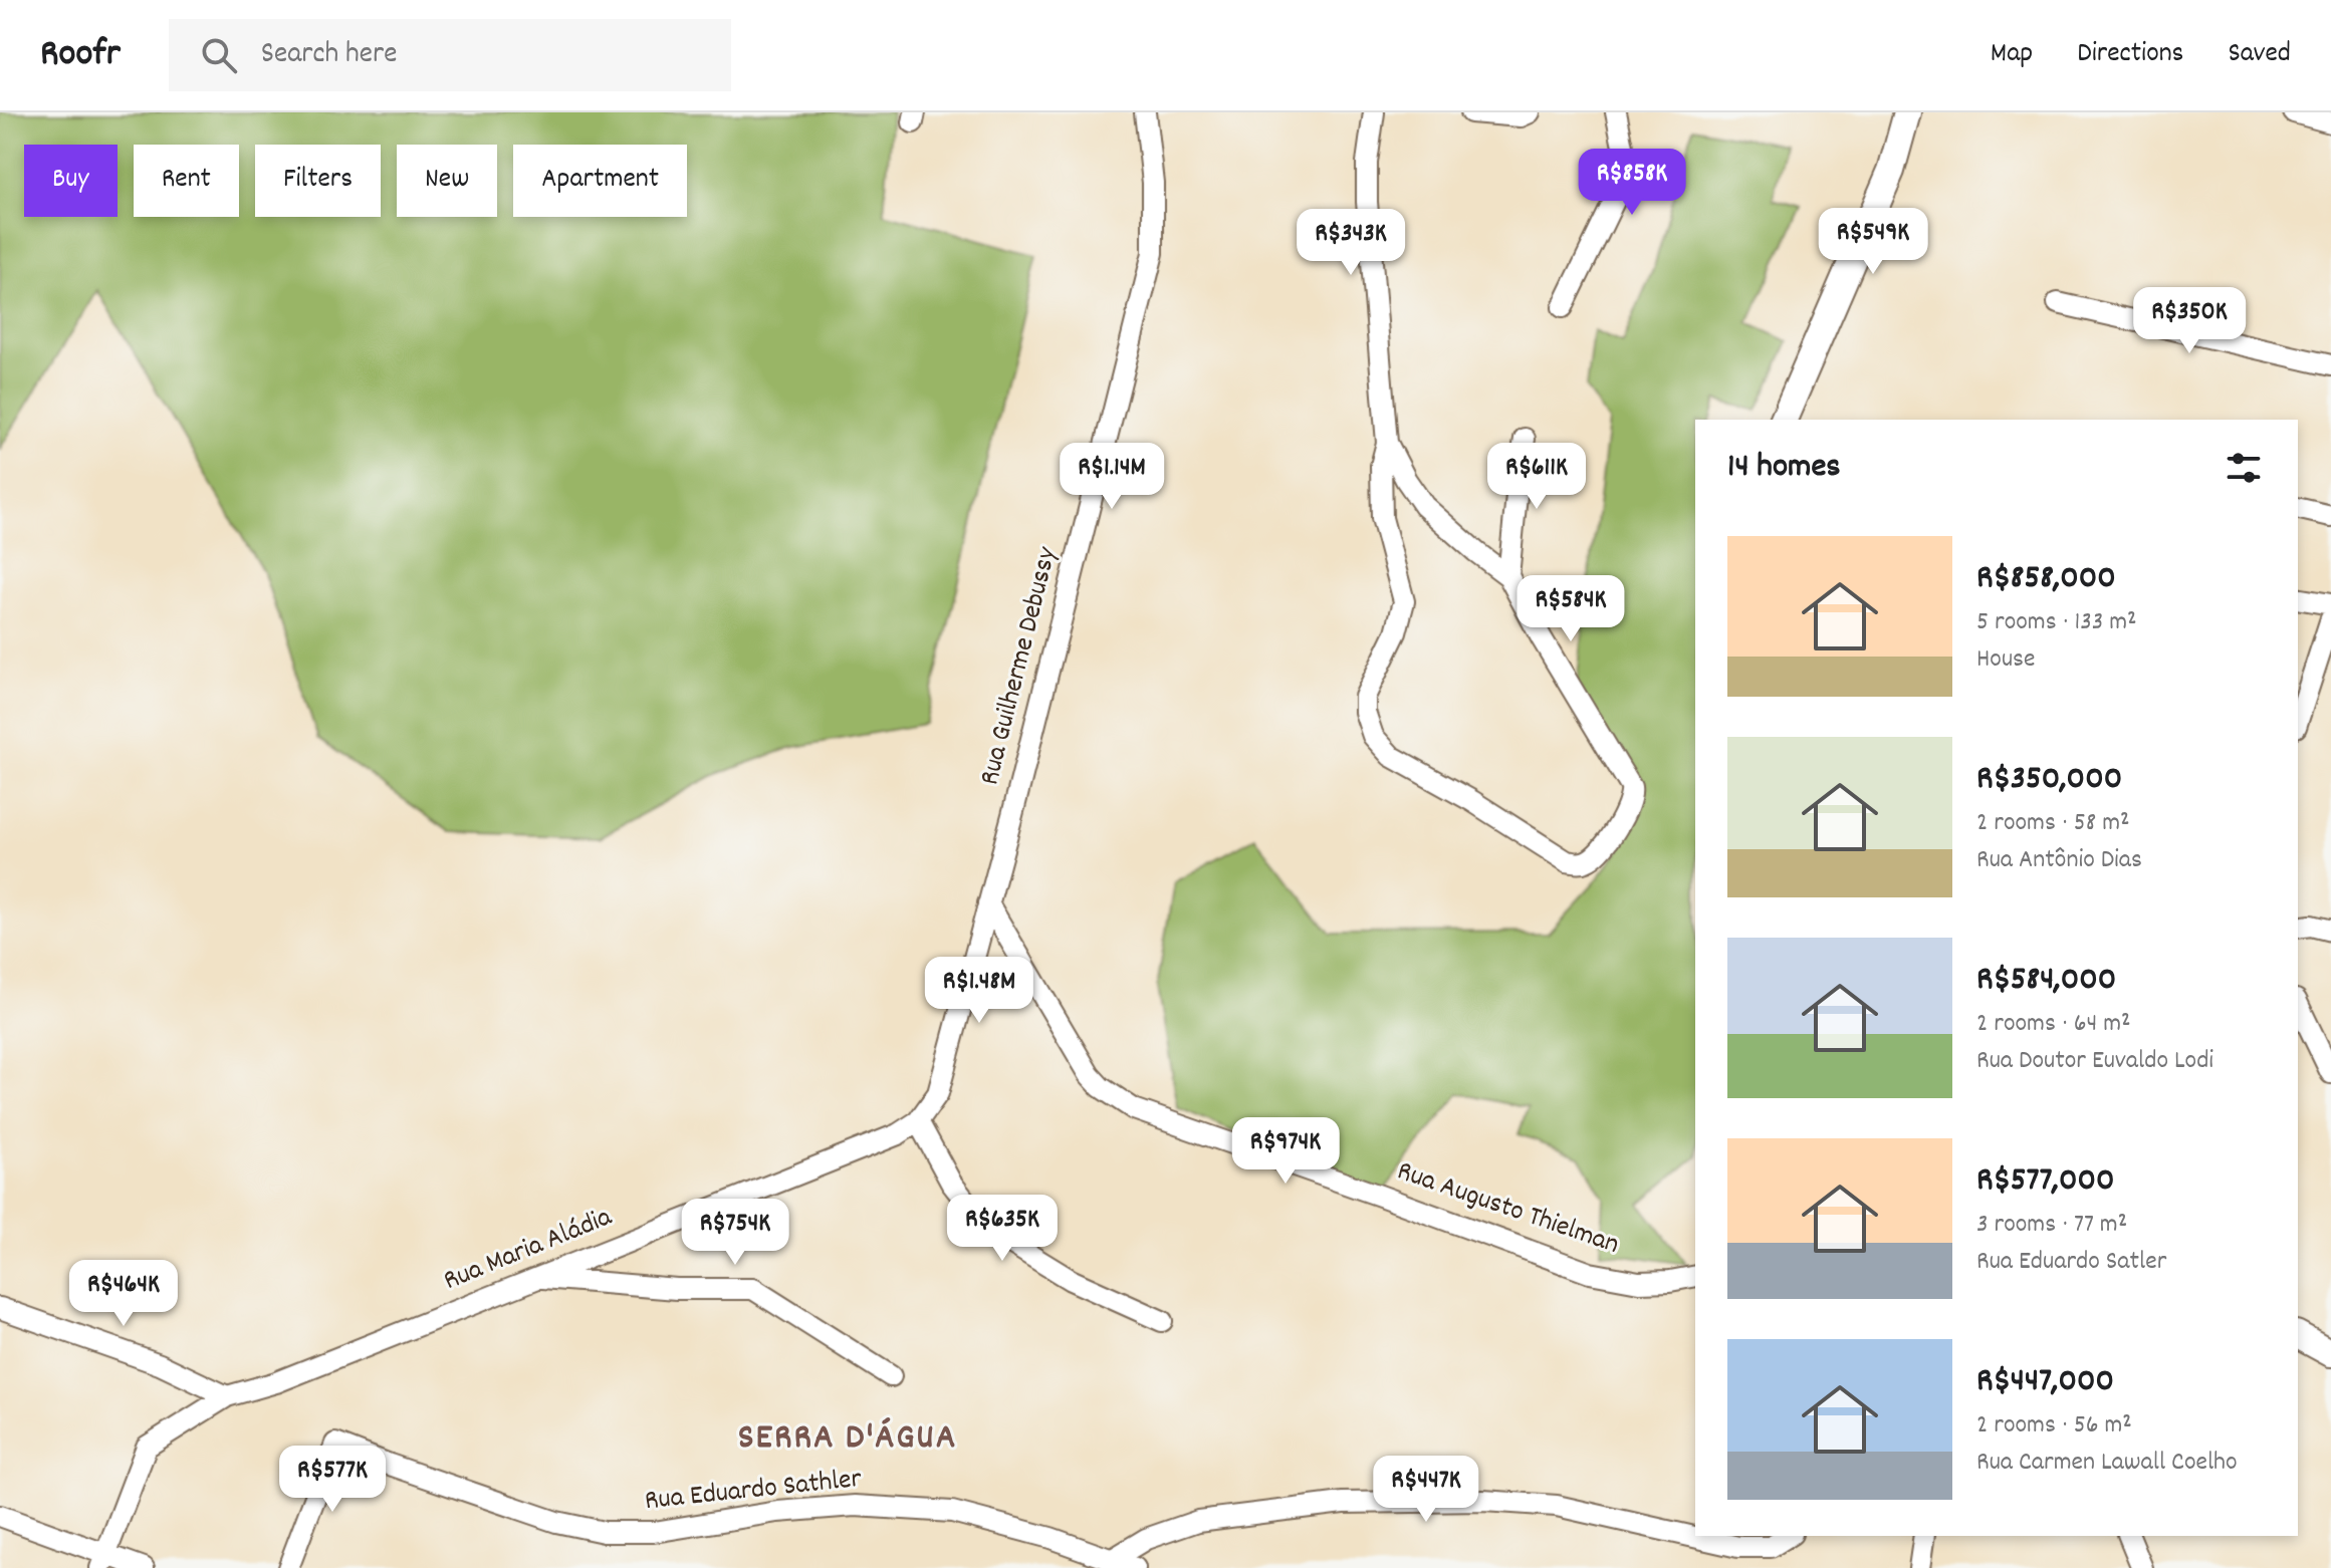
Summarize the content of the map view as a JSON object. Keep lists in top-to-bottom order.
{
  "streets": {
    "street": [
      "Rua Guilherme Debussy",
      "Rua Augusto Thielman",
      "Rua Maria Aládia",
      "Rua Eduardo Sathler"
    ]
  },
  "crossings": [
    ["Rua Guilherme Debussy", "Rua Augusto Thielman"],
    ["Rua Guilherme Debussy", "Rua Maria Aládia"],
    ["Rua Augusto Thielman", "Rua Maria Aládia"]
  ],
  "districts": ["SERRA D'ÁGUA"],
  "page": {
    "header": "Roofr",
    "search": "Search here",
    "nav": ["Map", "Directions", "Saved"],
    "chip": [
      "Buy",
      "Rent",
      "Filters",
      "New",
      "Apartment"
    ],
    "price": [
      "R$858K",
      "R$549K",
      "R$343K",
      "R$350K",
      "R$1.14M",
      "R$611K",
      "R$584K",
      "R$1.48M",
      "R$974K",
      "R$635K",
      "R$754K",
      "R$464K",
      "R$577K",
      "R$447K"
    ],
    "heading": "14 homes",
    "list": [
      {
        "name": "R$858,000",
        "note": "5 rooms · 133 m² · House"
      },
      {
        "name": "R$350,000",
        "note": "2 rooms · 58 m² · Rua Antônio Dias"
      },
      {
        "name": "R$584,000",
        "note": "2 rooms · 64 m² · Rua Doutor Euvaldo Lodi"
      },
      {
        "name": "R$577,000",
        "note": "3 rooms · 77 m² · Rua Eduardo Satler"
      },
      {
        "name": "R$447,000",
        "note": "2 rooms · 56 m² · Rua Carmen Lawall Coelho"
      }
    ]
  }
}
